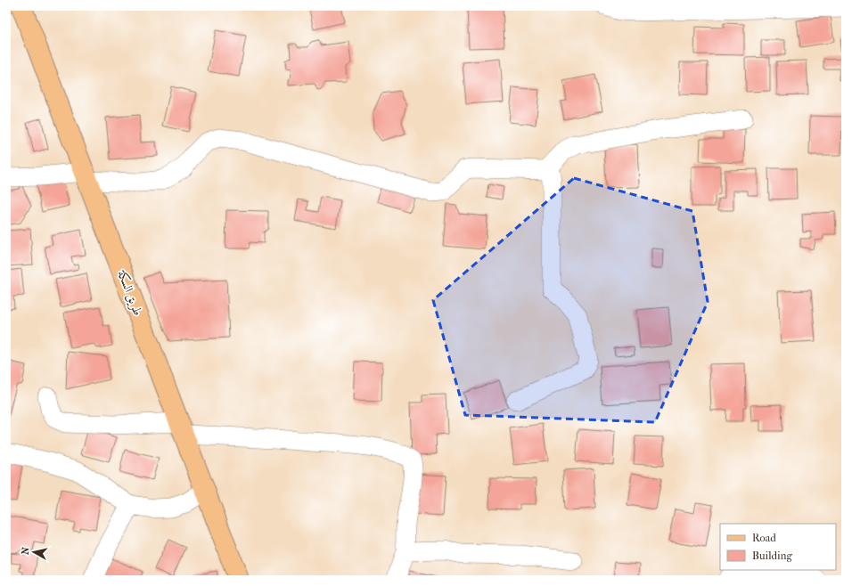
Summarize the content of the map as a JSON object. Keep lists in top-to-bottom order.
{
  "streets": {
    "main road": ["طريق السكة"]
  },
  "legend": ["Road", "Building"],
  "north": "left"
}
